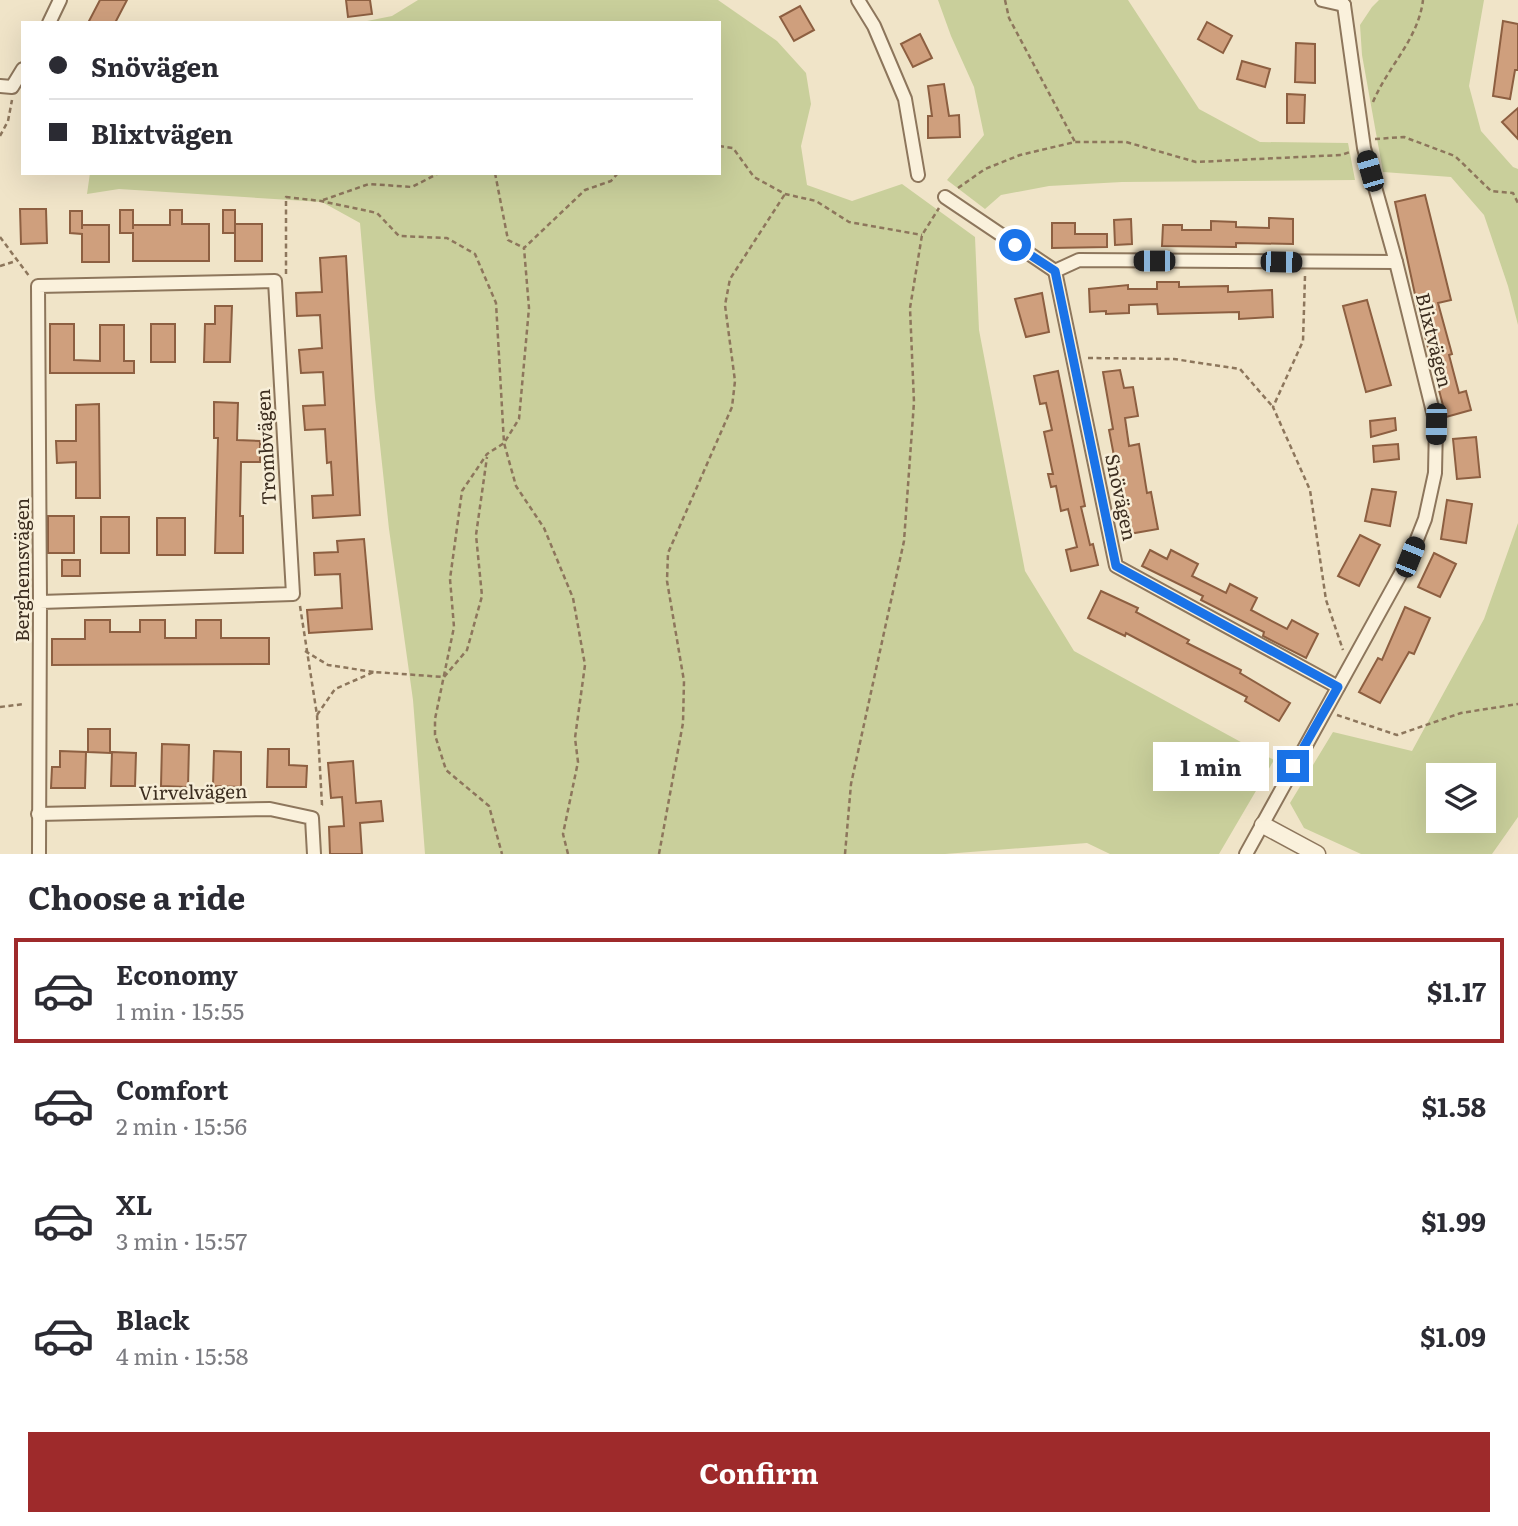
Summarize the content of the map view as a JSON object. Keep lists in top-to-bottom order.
{
  "streets": {
    "street": [
      "Blixtvägen",
      "Trombvägen",
      "Snövägen",
      "Berghemsvägen",
      "Virvelvägen"
    ]
  },
  "crossings": [
    ["Blixtvägen", "Snövägen"],
    ["Berghemsvägen", "Virvelvägen"]
  ],
  "page": {
    "banner": ["Snövägen", "Blixtvägen"],
    "bubble": "1 min",
    "heading": "Choose a ride",
    "list": [
      {
        "name": "Economy",
        "note": "1 min · 15:55",
        "value": "$1.17"
      },
      {
        "name": "Comfort",
        "note": "2 min · 15:56",
        "value": "$1.58"
      },
      {
        "name": "XL",
        "note": "3 min · 15:57",
        "value": "$1.99"
      },
      {
        "name": "Black",
        "note": "4 min · 15:58",
        "value": "$1.09"
      }
    ],
    "buttons": "Confirm"
  }
}
